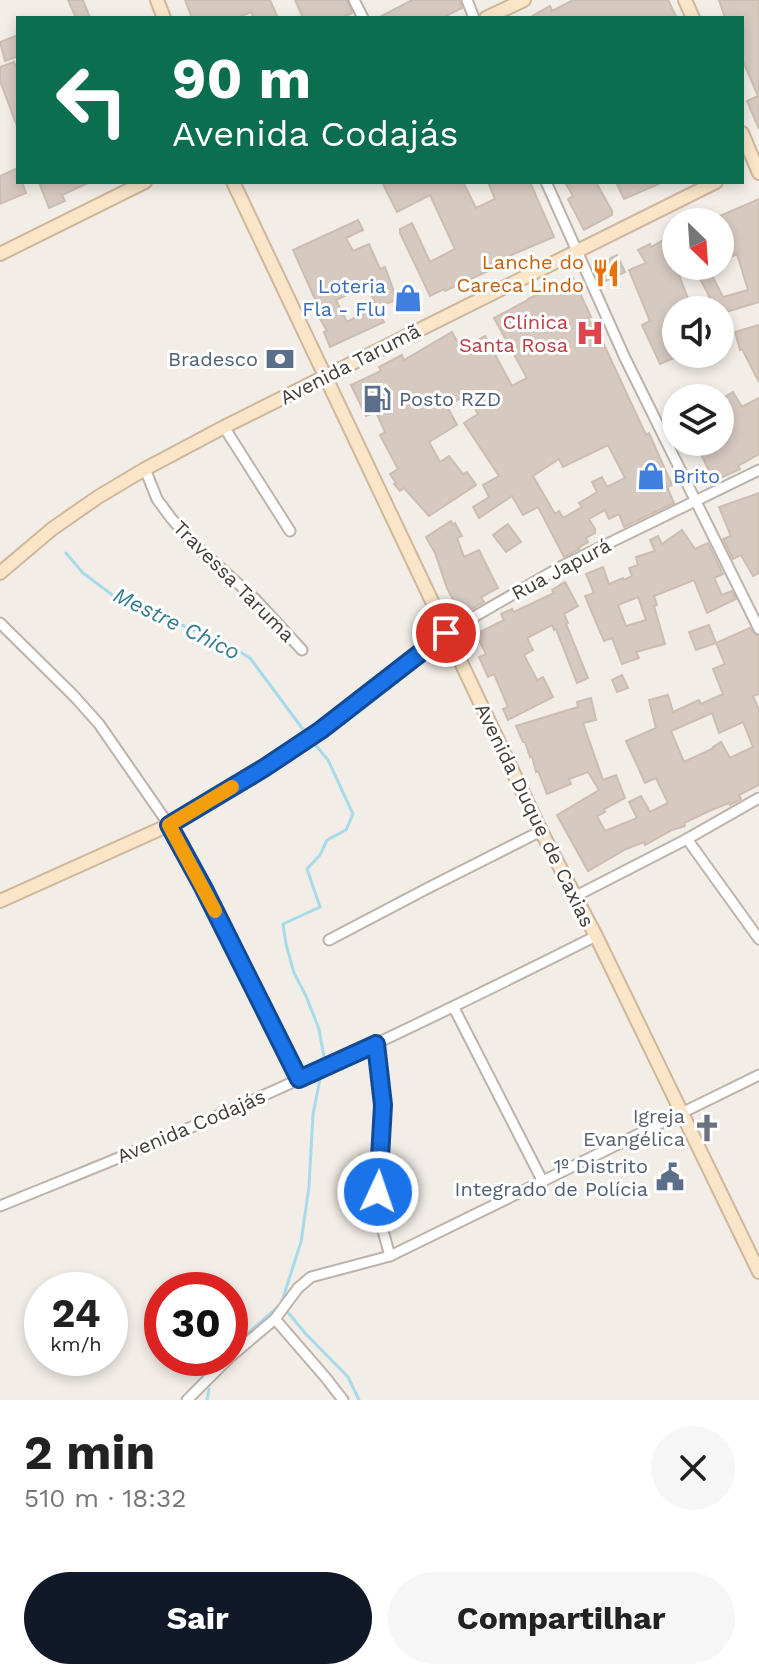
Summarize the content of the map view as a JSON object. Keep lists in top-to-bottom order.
{
  "streets": {
    "street": [
      "Avenida Tarumã",
      "Rua Japurá",
      "Travessa Taruma",
      "Avenida Duque de Caxias",
      "Avenida Codajás"
    ]
  },
  "crossings": [
    ["Avenida Tarumã", "Travessa Taruma"],
    ["Avenida Tarumã", "Avenida Duque de Caxias"],
    ["Rua Japurá", "Avenida Duque de Caxias"],
    ["Avenida Duque de Caxias", "Avenida Codajás"]
  ],
  "water": ["Mestre Chico"],
  "places": {
    "restaurant": ["Lanche do Careca Lindo"],
    "shop": ["Loteria Fla - Flu", "Brito"],
    "hospital": ["Clínica Santa Rosa"],
    "bank": ["Bradesco"],
    "fuel station": ["Posto RZD"],
    "church": ["Igreja Evangélica"],
    "public building": ["1º Distrito Integrado de Polícia"]
  },
  "north": "bottom right",
  "page": {
    "turn": ["90 m", "Avenida Codajás"],
    "speed": "24 km/h",
    "limit": "30",
    "heading": ["2 min", "510 m · 18:32"],
    "buttons": ["Sair", "Compartilhar"]
  }
}
